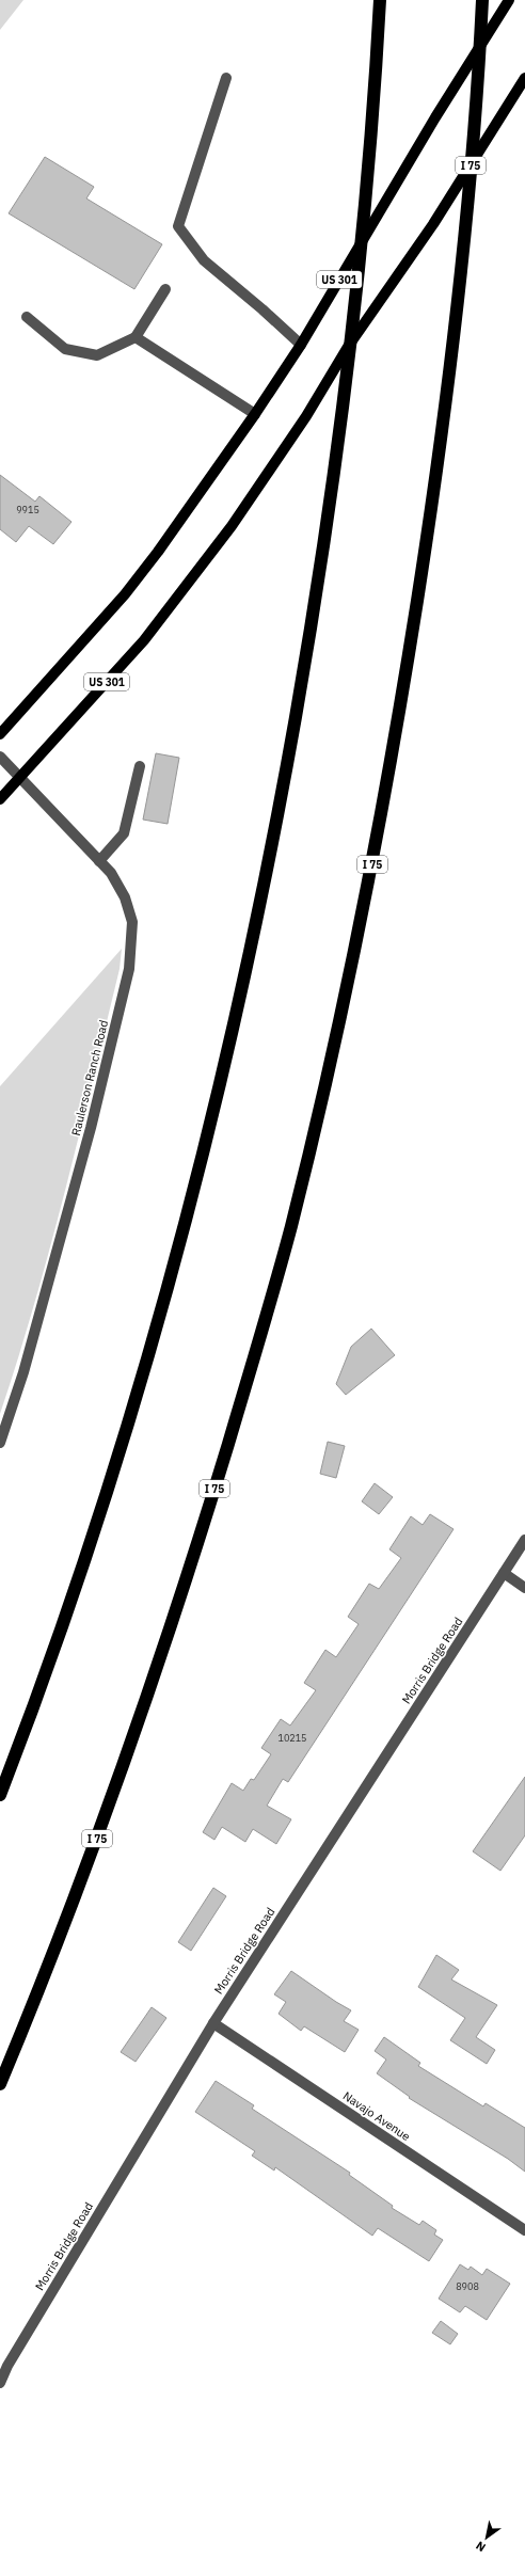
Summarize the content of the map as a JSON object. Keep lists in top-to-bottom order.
{
  "streets": {
    "highway": ["I 75"],
    "main road": ["US 301"],
    "street": ["Raulerson Ranch Road", "Morris Bridge Road", "Navajo Avenue"]
  },
  "crossings": [
    ["US 301", "Raulerson Ranch Road"],
    ["Morris Bridge Road", "Navajo Avenue"]
  ],
  "house_numbers": ["9915", "10215", "8908"],
  "north": "bottom left"
}
